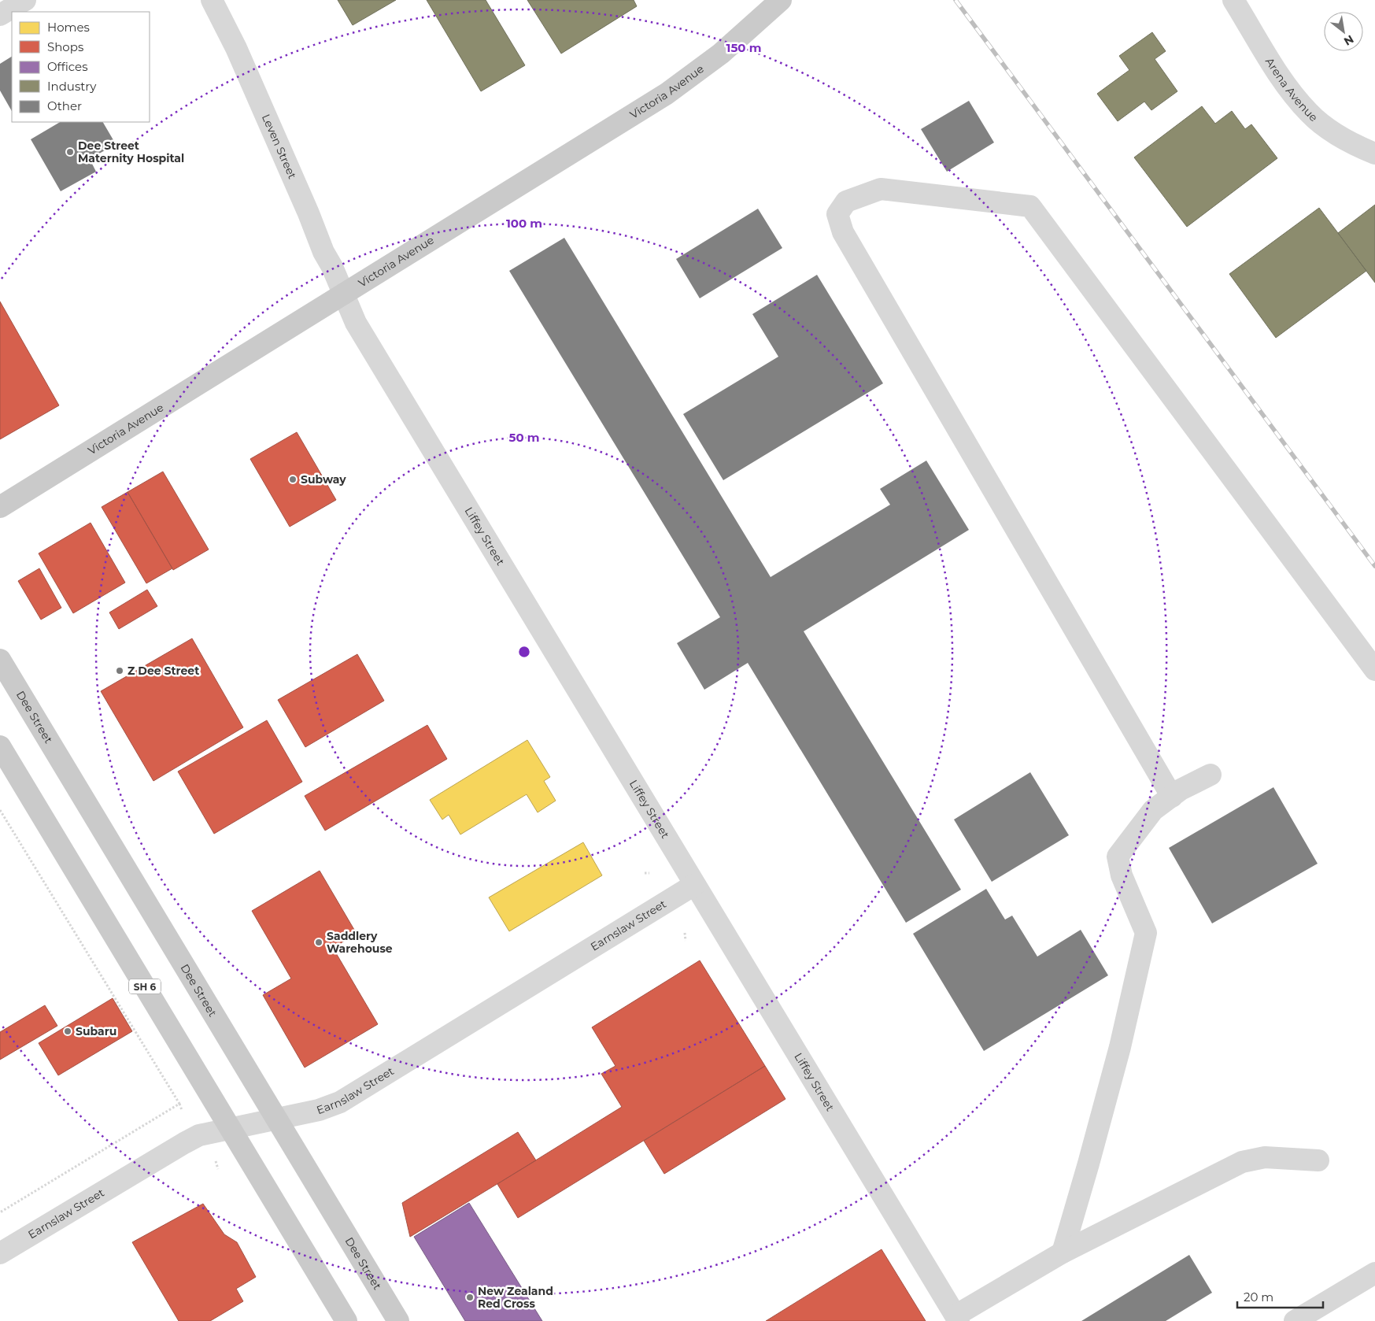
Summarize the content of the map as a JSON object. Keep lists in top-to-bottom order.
{
  "streets": {
    "main road": ["Victoria Avenue", "Dee Street", "SH 6"],
    "street": [
      "Arena Avenue",
      "Leven Street",
      "Liffey Street",
      "Earnslaw Street"
    ]
  },
  "crossings": [
    ["Victoria Avenue", "Leven Street"],
    ["Victoria Avenue", "Liffey Street"],
    ["Leven Street", "Liffey Street"],
    ["Liffey Street", "Earnslaw Street"],
    ["Dee Street", "Earnslaw Street"],
    ["Earnslaw Street", "SH 6"]
  ],
  "places": [
    "Dee Street Maternity Hospital",
    "Subway",
    "Z Dee Street",
    "Saddlery Warehouse",
    "Subaru",
    "New Zealand Red Cross"
  ],
  "legend": [
    "Homes",
    "Shops",
    "Offices",
    "Industry",
    "Other"
  ],
  "scale_bar": "20 m",
  "north": "bottom right",
  "rings": ["150 m", "100 m", "50 m"]
}
